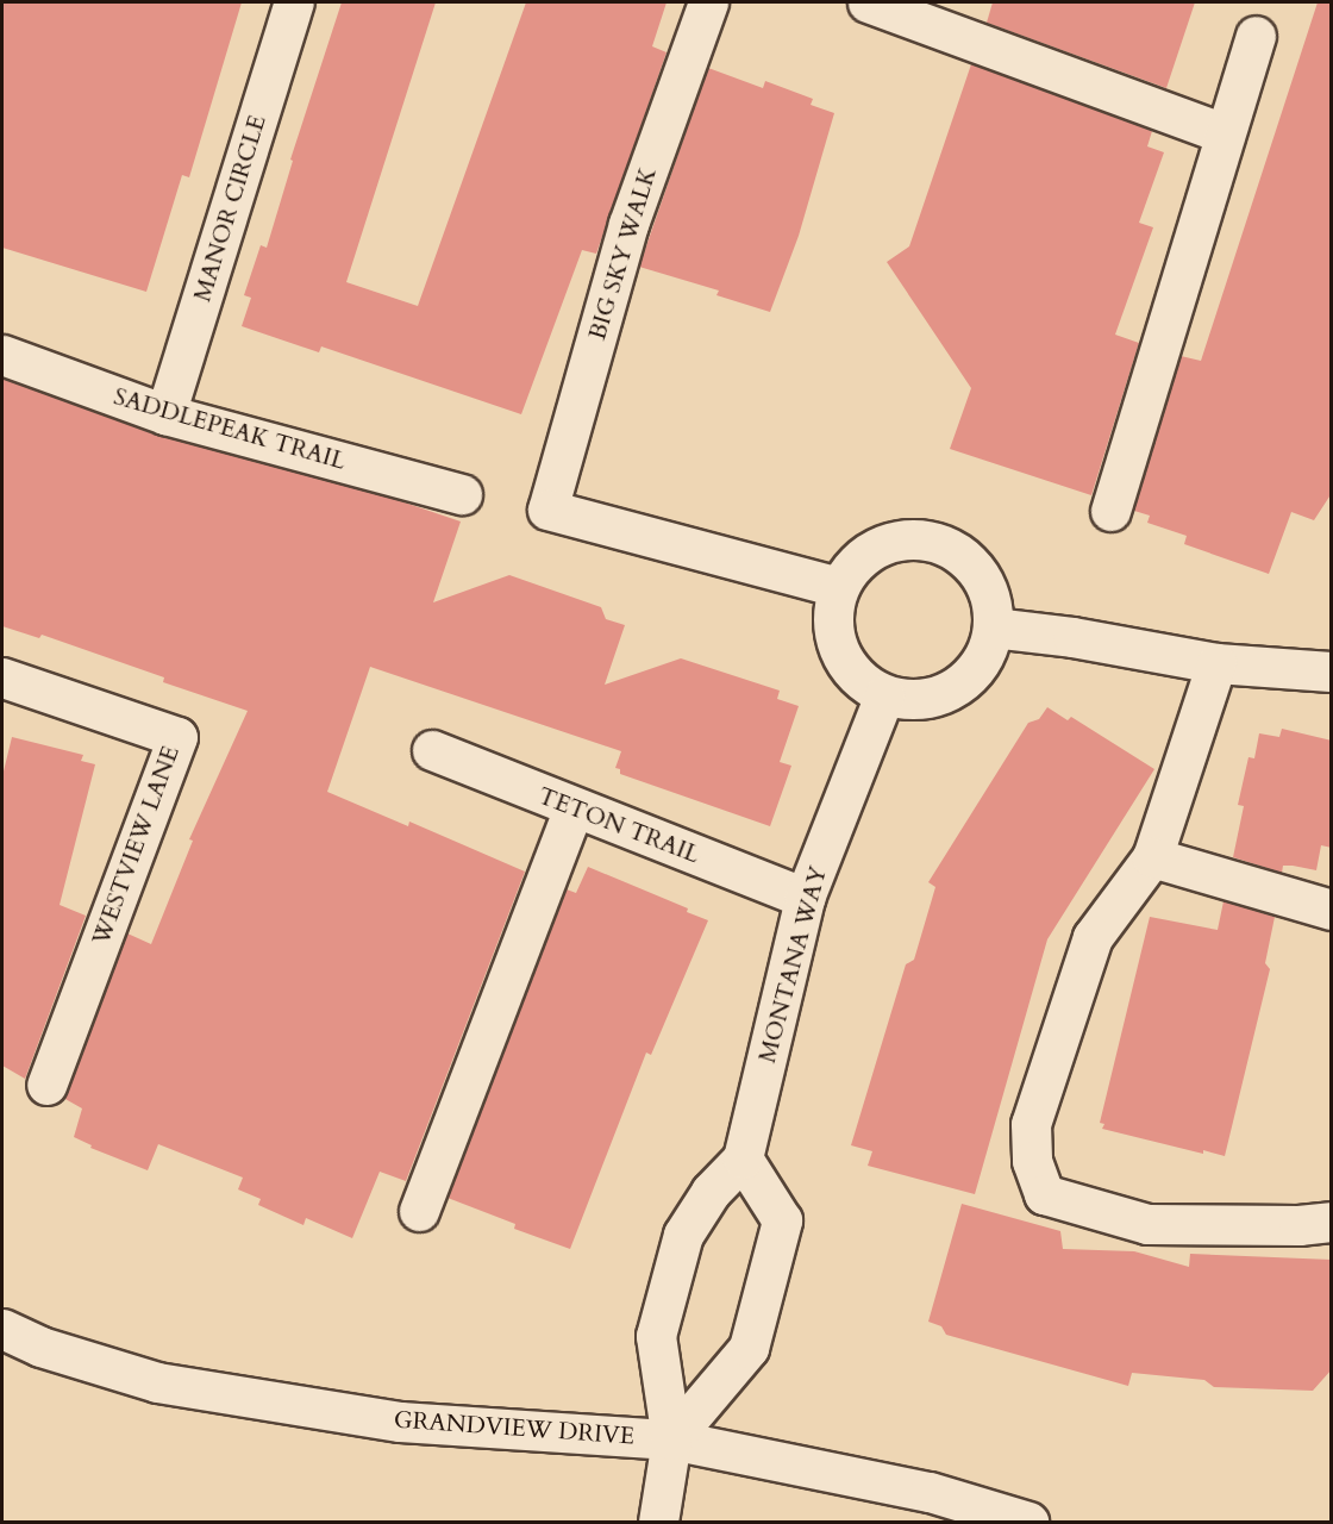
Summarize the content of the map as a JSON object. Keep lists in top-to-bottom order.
{
  "streets": {
    "street": [
      "MANOR CIRCLE",
      "BIG SKY WALK",
      "SADDLEPEAK TRAIL",
      "TETON TRAIL",
      "WESTVIEW LANE",
      "MONTANA WAY",
      "GRANDVIEW DRIVE"
    ]
  },
  "crossings": [
    ["MANOR CIRCLE", "SADDLEPEAK TRAIL"],
    ["BIG SKY WALK", "MONTANA WAY"],
    ["TETON TRAIL", "MONTANA WAY"]
  ]
}
